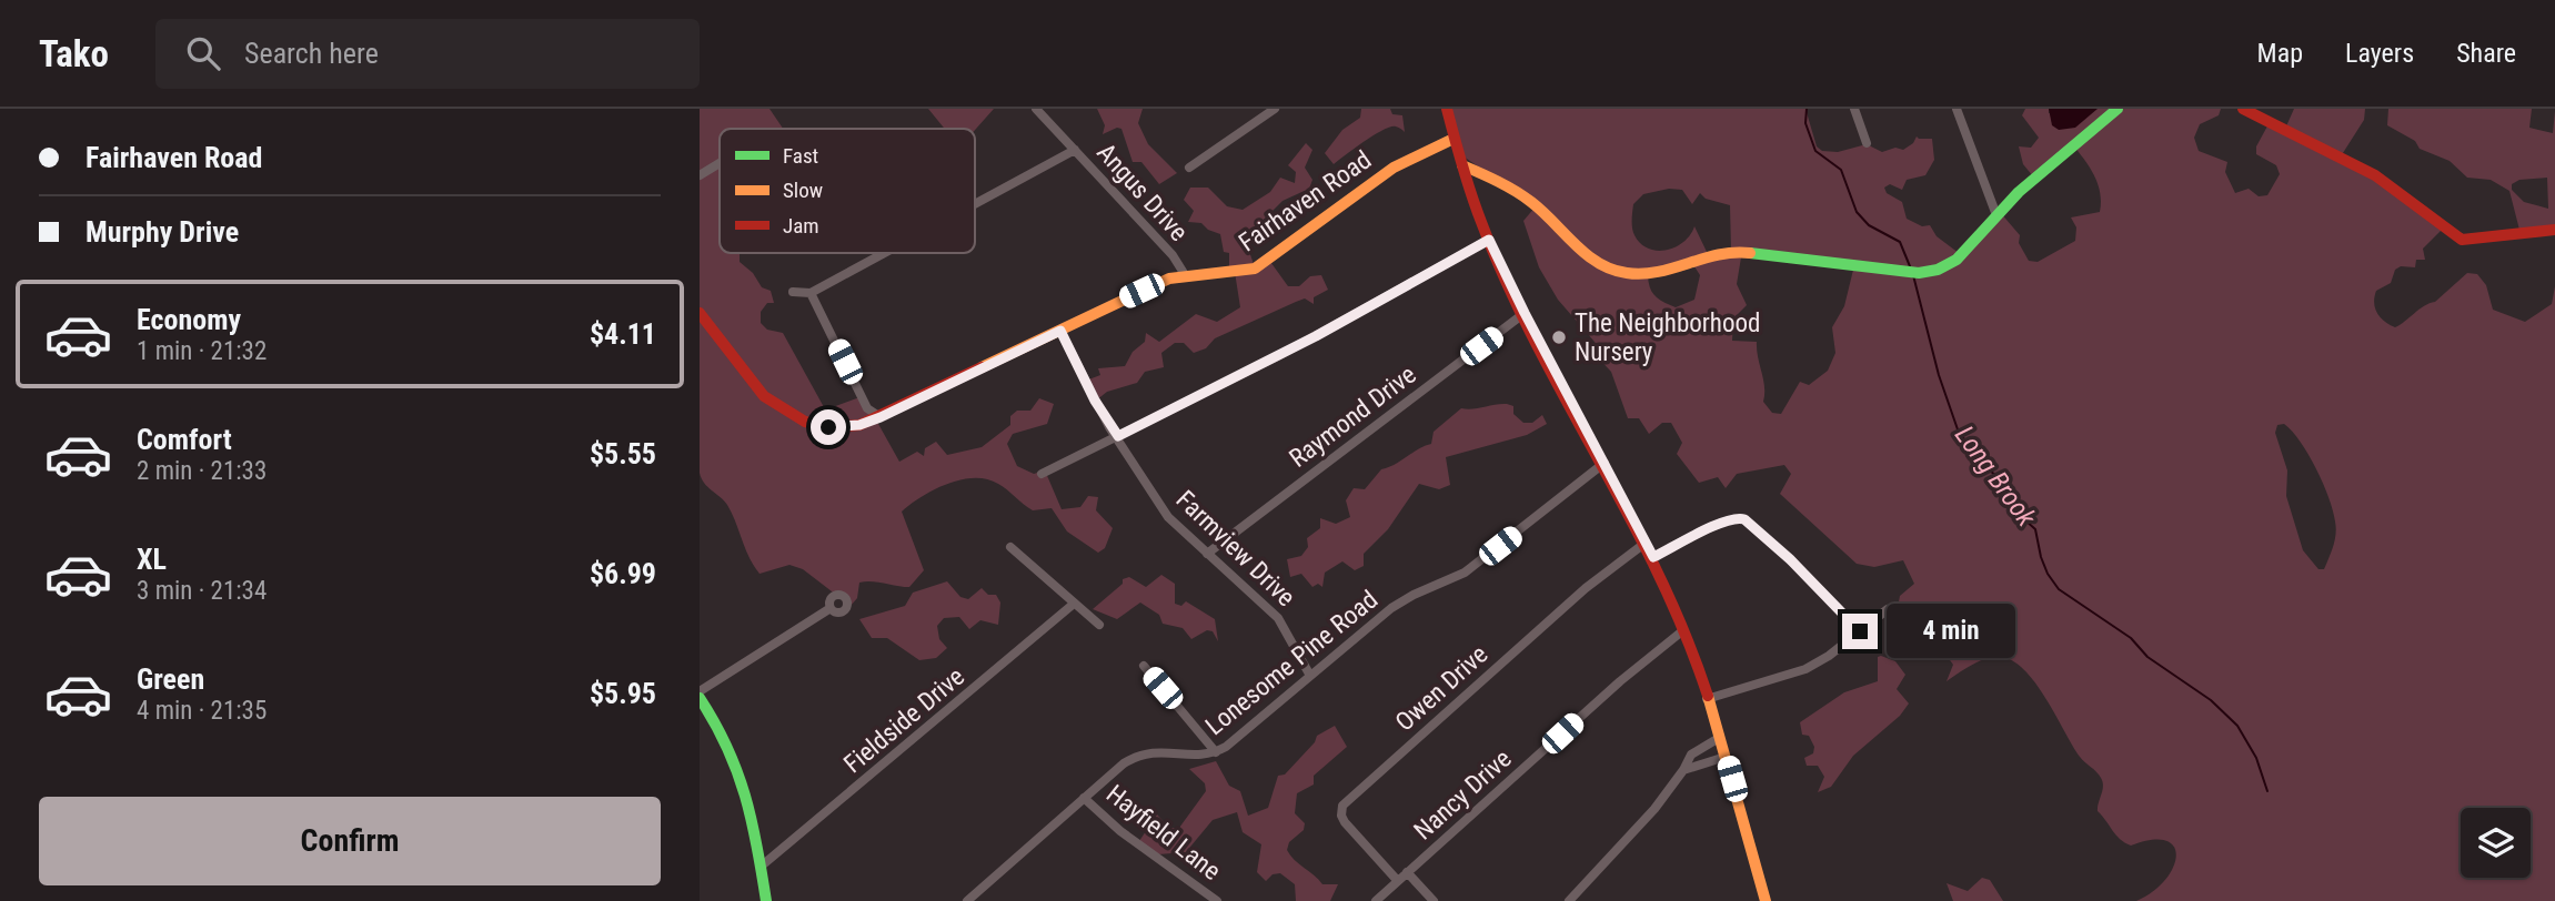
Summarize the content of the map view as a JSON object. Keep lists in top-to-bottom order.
{
  "streets": {
    "street": [
      "Angus Drive",
      "Fairhaven Road",
      "Raymond Drive",
      "Farmview Drive",
      "Lonesome Pine Road",
      "Owen Drive",
      "Fieldside Drive",
      "Nancy Drive",
      "Hayfield Lane"
    ]
  },
  "crossings": [
    ["Angus Drive", "Fairhaven Road"],
    ["Fairhaven Road", "Farmview Drive"],
    ["Raymond Drive", "Farmview Drive"],
    ["Farmview Drive", "Lonesome Pine Road"],
    ["Lonesome Pine Road", "Hayfield Lane"],
    ["Owen Drive", "Nancy Drive"]
  ],
  "water": ["Long Brook"],
  "places": ["The Neighborhood Nursery"],
  "legend": ["Fast", "Slow", "Jam"],
  "page": {
    "header": "Tako",
    "search": "Search here",
    "nav": ["Map", "Layers", "Share"],
    "banner": ["Fairhaven Road", "Murphy Drive"],
    "list": [
      {
        "name": "Economy",
        "note": "1 min · 21:32",
        "value": "$4.11"
      },
      {
        "name": "Comfort",
        "note": "2 min · 21:33",
        "value": "$5.55"
      },
      {
        "name": "XL",
        "note": "3 min · 21:34",
        "value": "$6.99"
      },
      {
        "name": "Green",
        "note": "4 min · 21:35",
        "value": "$5.95"
      }
    ],
    "bubble": "4 min",
    "buttons": "Confirm"
  }
}
